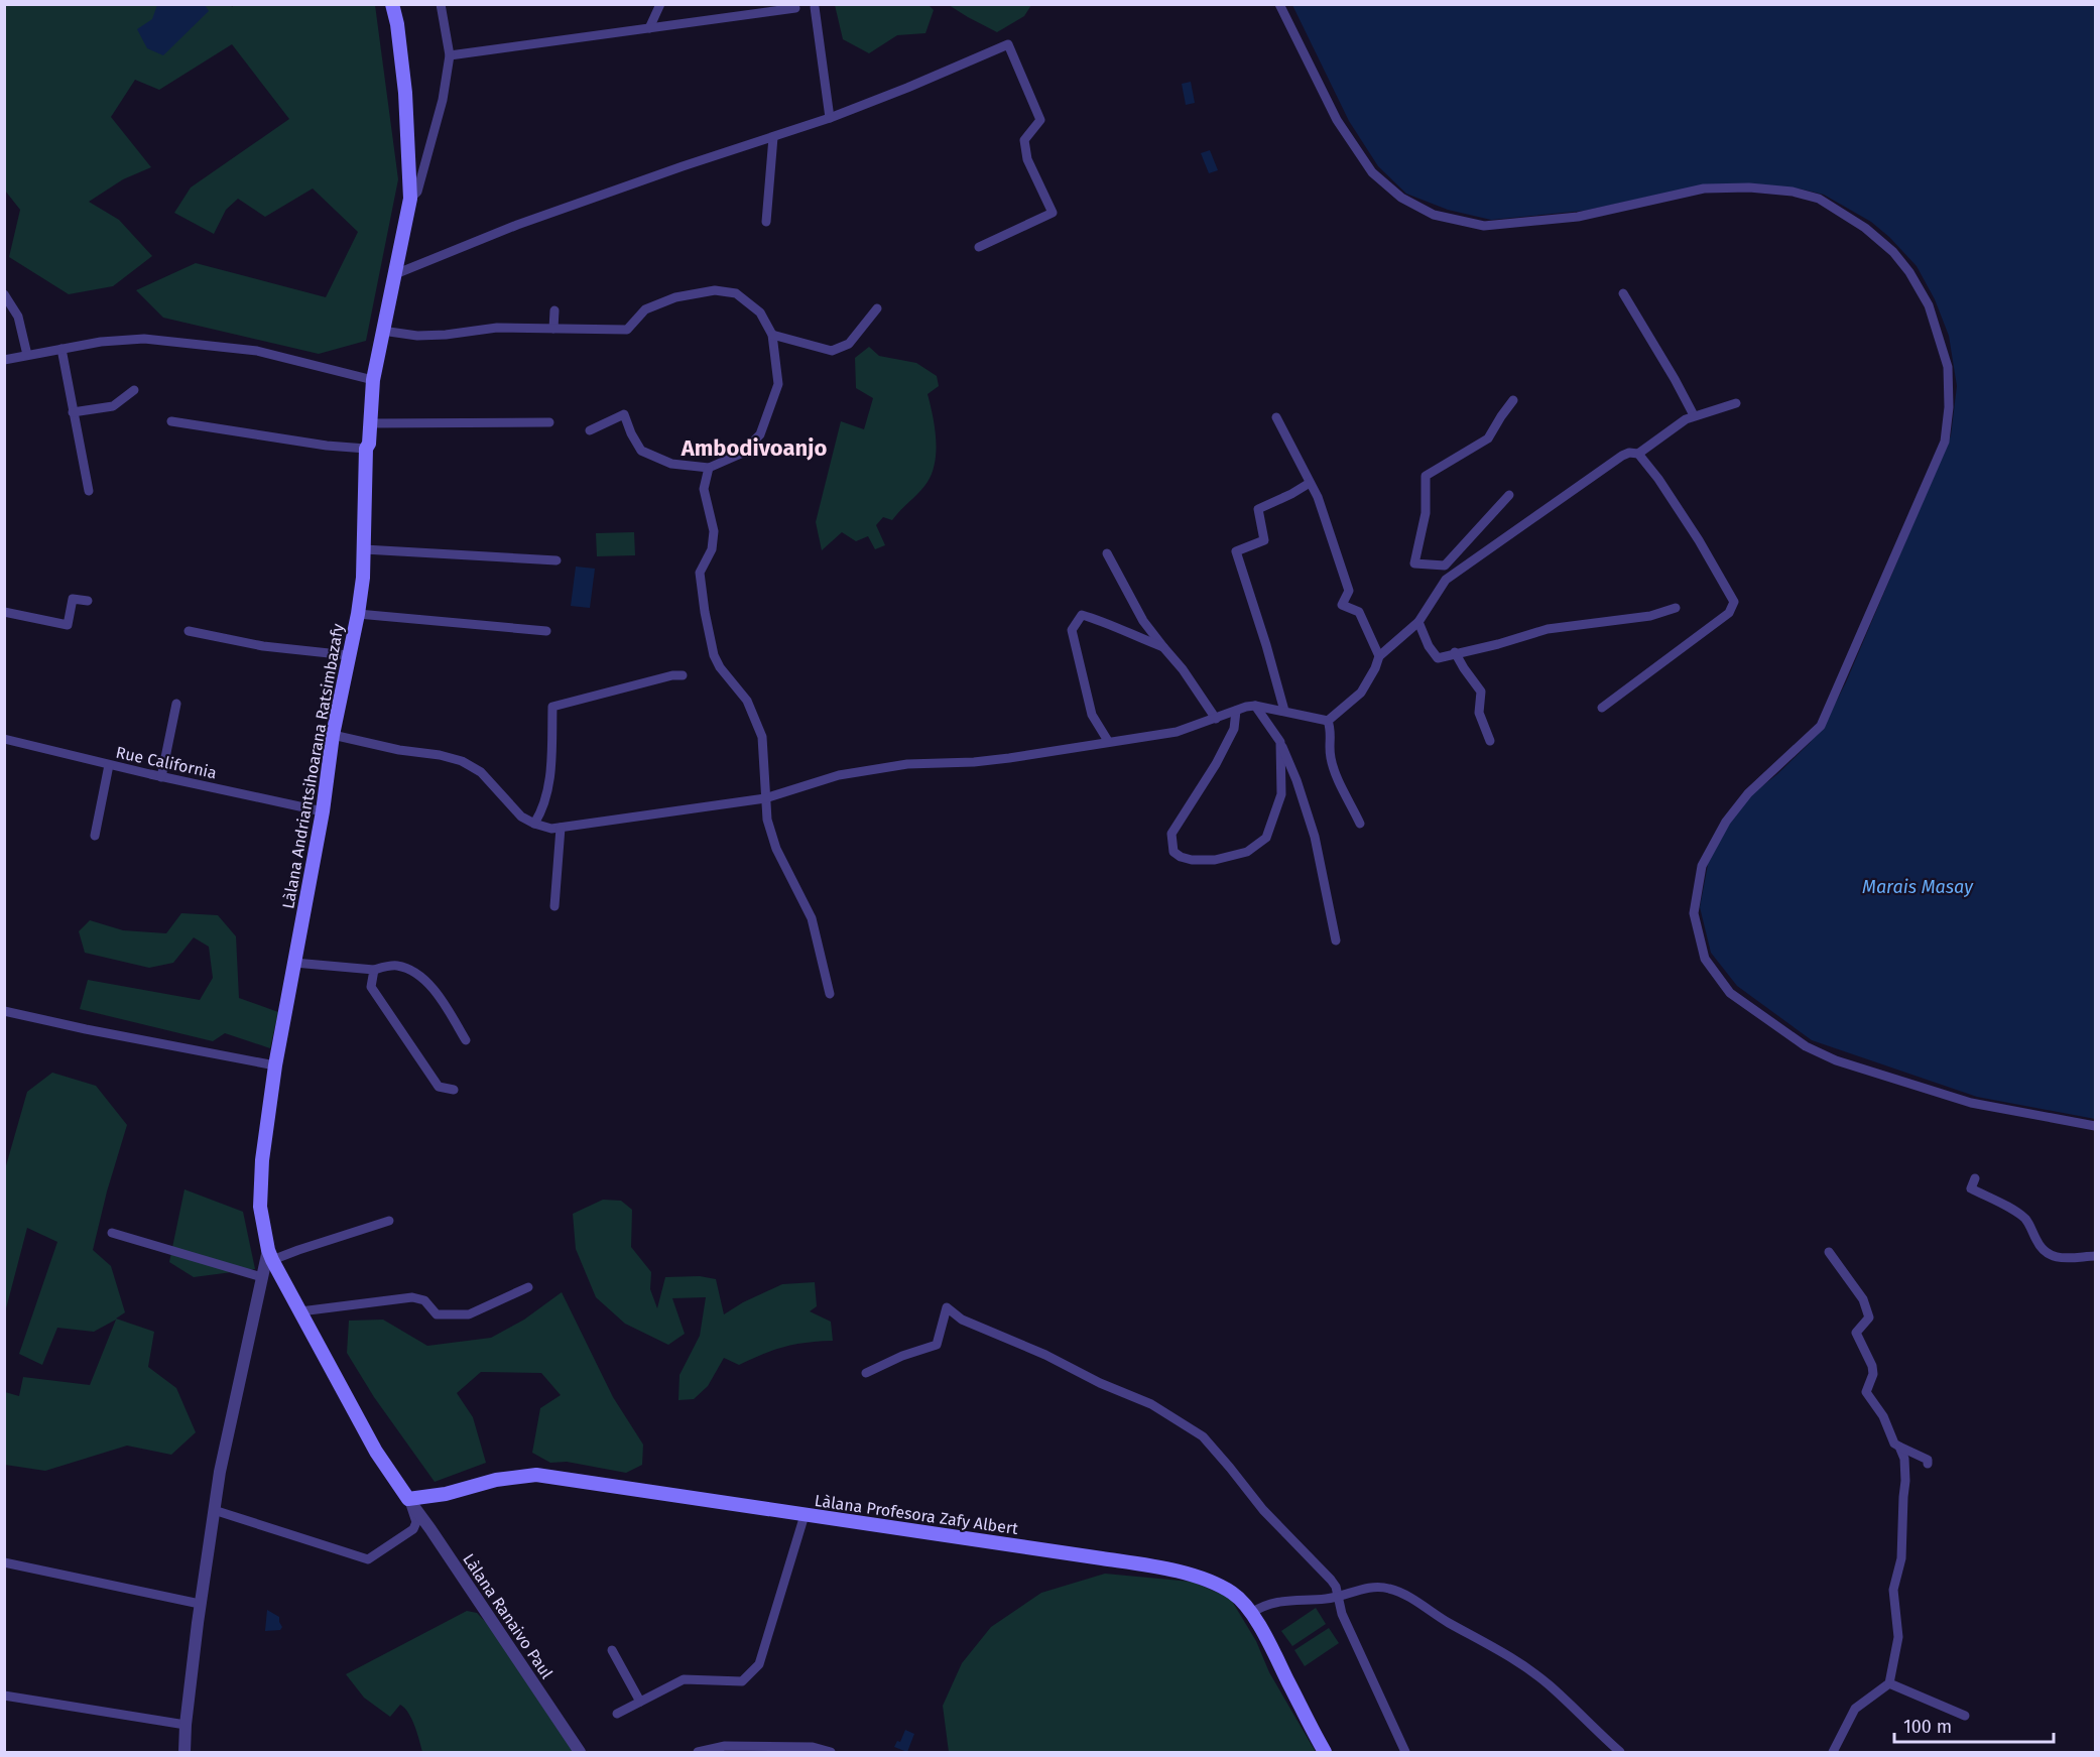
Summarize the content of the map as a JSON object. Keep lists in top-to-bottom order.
{
  "streets": {
    "main road": ["Làlana Andriantsihoarana Ratsimbazafy", "Làlana Profesora Zafy Albert"],
    "street": ["Rue California", "Làlana Ranaivo Paul"]
  },
  "crossings": [
    ["Rue California", "Làlana Andriantsihoarana Ratsimbazafy"],
    ["Làlana Andriantsihoarana Ratsimbazafy", "Làlana Profesora Zafy Albert"],
    ["Làlana Andriantsihoarana Ratsimbazafy", "Làlana Ranaivo Paul"],
    ["Làlana Profesora Zafy Albert", "Làlana Ranaivo Paul"]
  ],
  "districts": ["Ambodivoanjo"],
  "water": ["Marais Masay"],
  "scale_bar": "100 m"
}
